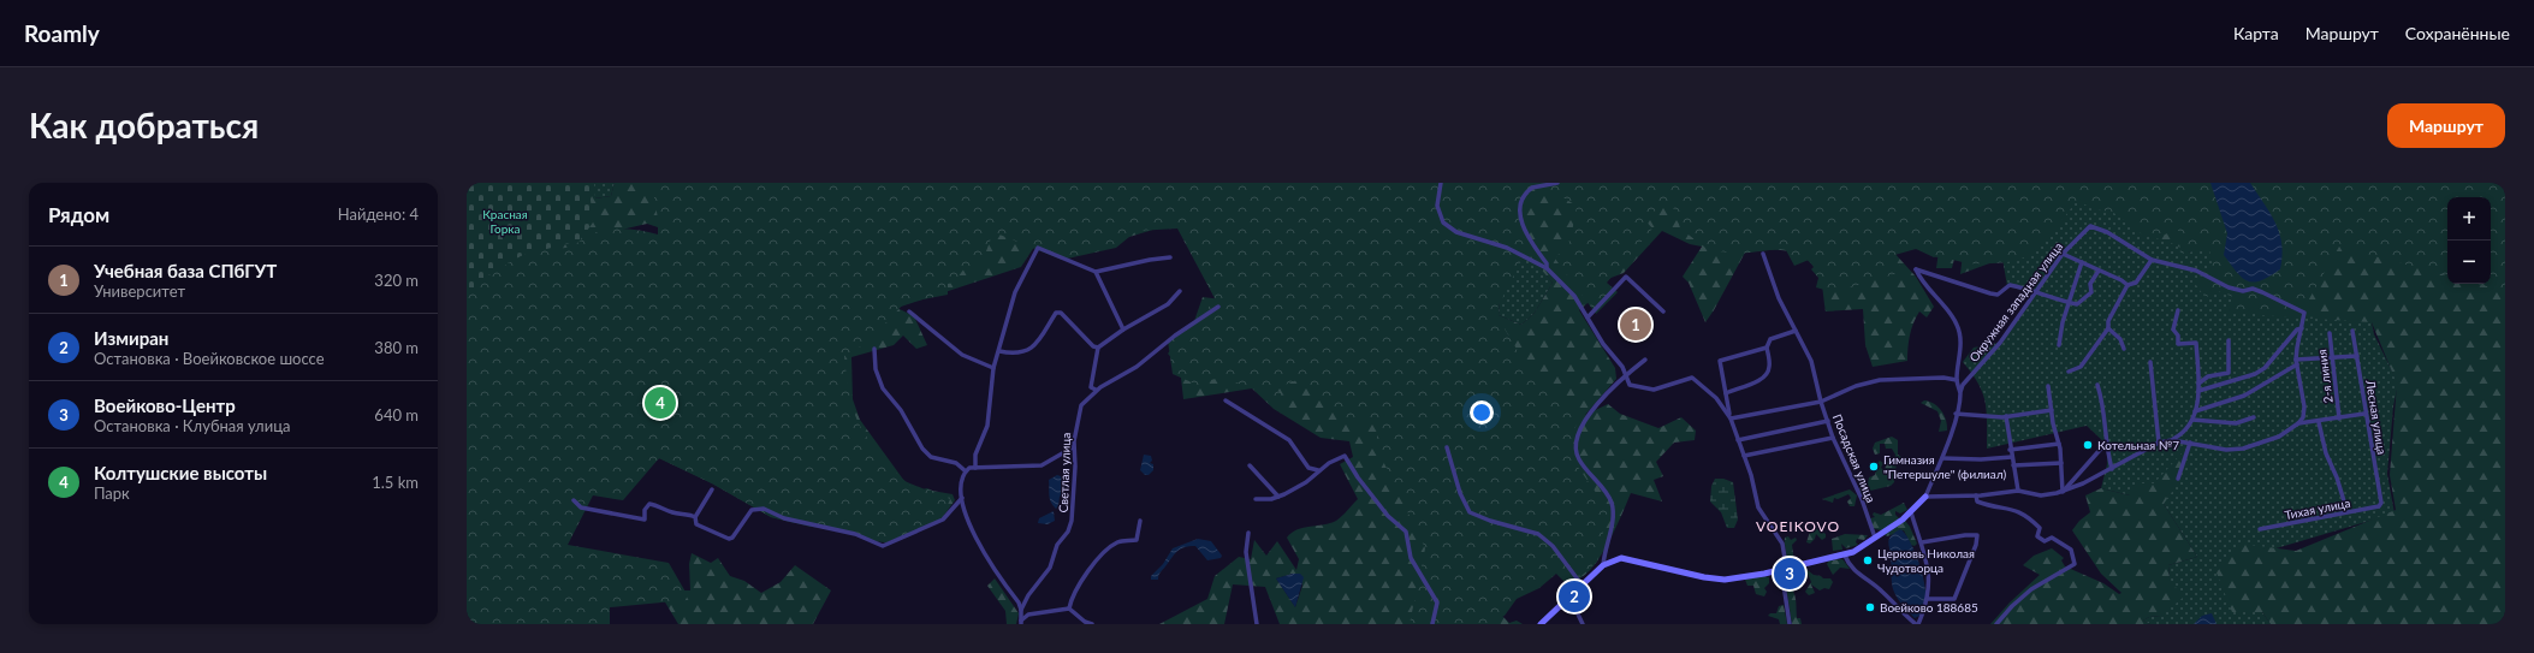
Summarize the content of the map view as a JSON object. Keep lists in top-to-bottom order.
{
  "streets": {
    "street": [
      "Окружная западная улица",
      "2-я линия",
      "Лесная улица",
      "Посадская улица",
      "Светлая улица",
      "Тихая улица"
    ]
  },
  "crossings": [
    ["Лесная улица", "Тихая улица"]
  ],
  "districts": ["VOEIKOVO"],
  "parks": ["Красная Горка"],
  "places": [
    "Котельная №7",
    "Гимназия \"Петершуле\" (филиал)",
    "Церковь Николая Чудотворца",
    "Воейково 188685"
  ],
  "page": {
    "header": "Roamly",
    "nav": ["Карта", "Маршрут", "Сохранённые"],
    "buttons": "Маршрут",
    "title": "Как добраться",
    "heading": ["Рядом", "Найдено: 4"],
    "map_buttons": ["+", "−"],
    "list": [
      {
        "mark": "1",
        "name": "Учебная база СПбГУТ",
        "note": "Университет",
        "value": "320 m"
      },
      {
        "mark": "2",
        "name": "Измиран",
        "note": "Остановка · Воейковское шоссе",
        "value": "380 m"
      },
      {
        "mark": "3",
        "name": "Воейково-Центр",
        "note": "Остановка · Клубная улица",
        "value": "640 m"
      },
      {
        "mark": "4",
        "name": "Колтушские высоты",
        "note": "Парк",
        "value": "1.5 km"
      }
    ],
    "pins": [
      "1",
      "4",
      "3",
      "2"
    ]
  }
}
